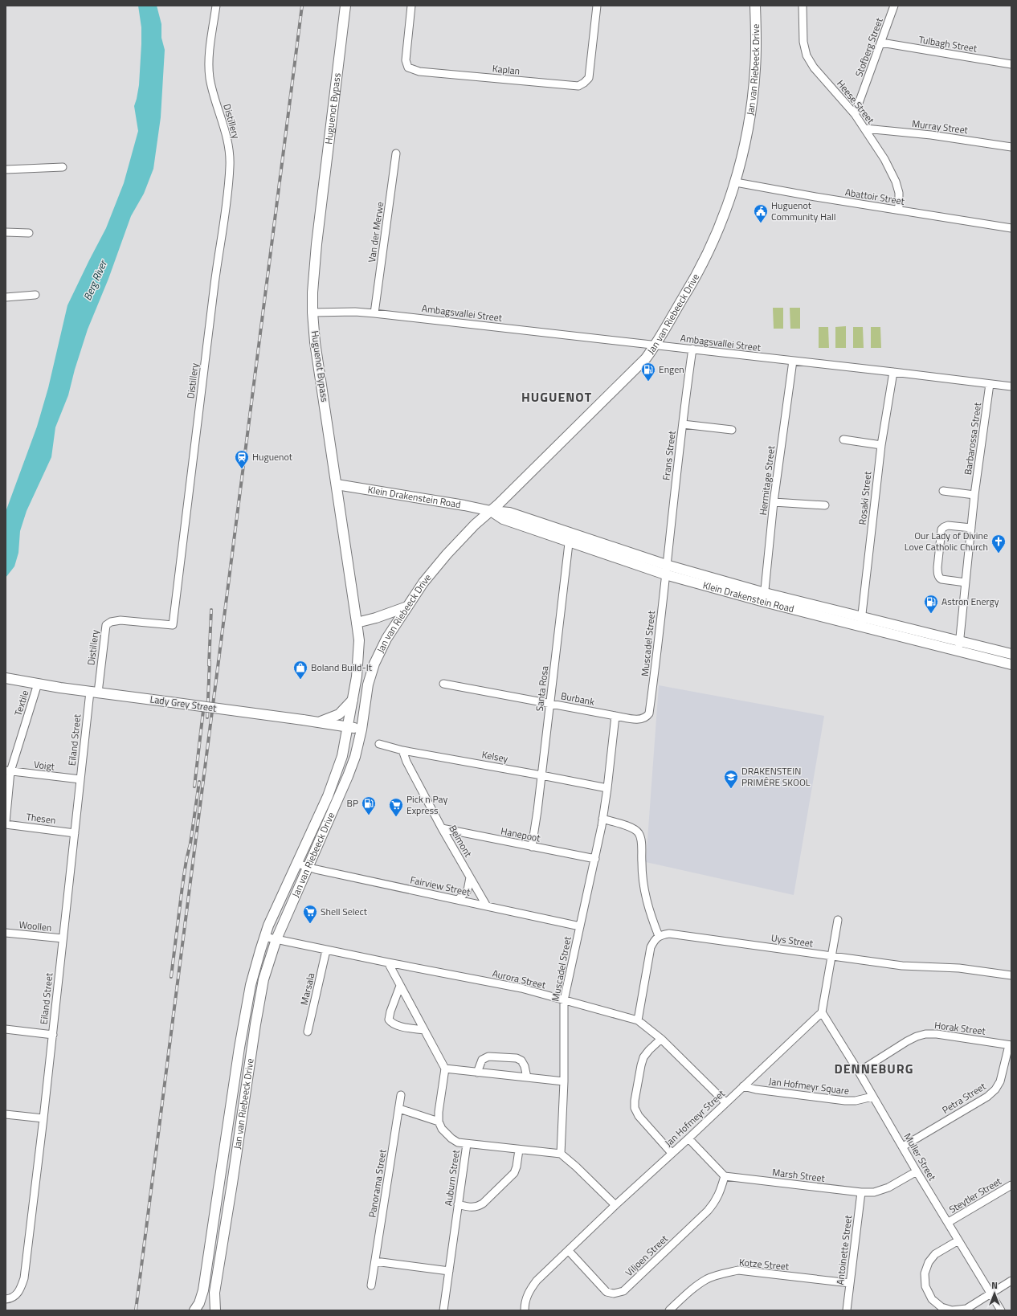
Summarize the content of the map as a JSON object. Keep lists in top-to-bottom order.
{
  "streets": {
    "main road": [
      "Jan van Riebeeck Drive",
      "Huguenot Bypass",
      "Klein Drakenstein Road",
      "Lady Grey Street"
    ],
    "street": [
      "Tulbagh Street",
      "Stofberg Street",
      "Kaplan",
      "Heese Street",
      "Distillery",
      "Murray Street",
      "Abattoir Street",
      "Van der Merwe",
      "Ambagsvallei Street",
      "Barbarossa Street",
      "Frans Street",
      "Hermitage Street",
      "Rosaki Street",
      "Muscadel Street",
      "Santa Rosa",
      "Burbank",
      "Textile",
      "Eiland Street",
      "Kelsey",
      "Voigt",
      "Thesen",
      "Hanepoot",
      "Belmont",
      "Fairview Street",
      "Woollen",
      "Uys Street",
      "Aurora Street",
      "Marsala",
      "Horak Street",
      "Jan Hofmeyr Square",
      "Petra Street",
      "Jan Hofmeyr Street",
      "Muller Street",
      "Marsh Street",
      "Auburn Street",
      "Panorama Street",
      "Steytler Street",
      "Antoinette Street",
      "Viljoen Street",
      "Kotze Street"
    ]
  },
  "crossings": [
    ["Tulbagh Street", "Stofberg Street"],
    ["Stofberg Street", "Heese Street"],
    ["Jan van Riebeeck Drive", "Huguenot Bypass"],
    ["Jan van Riebeeck Drive", "Abattoir Street"],
    ["Jan van Riebeeck Drive", "Ambagsvallei Street"],
    ["Jan van Riebeeck Drive", "Klein Drakenstein Road"],
    ["Jan van Riebeeck Drive", "Lady Grey Street"],
    ["Jan van Riebeeck Drive", "Fairview Street"],
    ["Jan van Riebeeck Drive", "Aurora Street"],
    ["Heese Street", "Murray Street"],
    ["Heese Street", "Abattoir Street"],
    ["Huguenot Bypass", "Ambagsvallei Street"],
    ["Huguenot Bypass", "Klein Drakenstein Road"],
    ["Huguenot Bypass", "Lady Grey Street"],
    ["Distillery", "Lady Grey Street"],
    ["Distillery", "Eiland Street"],
    ["Van der Merwe", "Ambagsvallei Street"],
    ["Ambagsvallei Street", "Barbarossa Street"],
    ["Ambagsvallei Street", "Frans Street"],
    ["Ambagsvallei Street", "Hermitage Street"],
    ["Ambagsvallei Street", "Rosaki Street"],
    ["Barbarossa Street", "Klein Drakenstein Road"],
    ["Frans Street", "Klein Drakenstein Road"],
    ["Frans Street", "Muscadel Street"],
    ["Hermitage Street", "Klein Drakenstein Road"],
    ["Klein Drakenstein Road", "Rosaki Street"],
    ["Klein Drakenstein Road", "Muscadel Street"],
    ["Klein Drakenstein Road", "Santa Rosa"],
    ["Muscadel Street", "Burbank"],
    ["Muscadel Street", "Kelsey"],
    ["Muscadel Street", "Hanepoot"],
    ["Muscadel Street", "Fairview Street"],
    ["Muscadel Street", "Aurora Street"],
    ["Santa Rosa", "Burbank"],
    ["Santa Rosa", "Kelsey"],
    ["Santa Rosa", "Hanepoot"],
    ["Textile", "Lady Grey Street"],
    ["Textile", "Voigt"],
    ["Textile", "Thesen"],
    ["Lady Grey Street", "Eiland Street"],
    ["Eiland Street", "Voigt"],
    ["Eiland Street", "Thesen"],
    ["Eiland Street", "Woollen"],
    ["Kelsey", "Belmont"],
    ["Hanepoot", "Belmont"],
    ["Belmont", "Fairview Street"],
    ["Aurora Street", "Marsala"],
    ["Aurora Street", "Jan Hofmeyr Street"],
    ["Horak Street", "Petra Street"],
    ["Horak Street", "Muller Street"],
    ["Jan Hofmeyr Square", "Jan Hofmeyr Street"],
    ["Jan Hofmeyr Square", "Muller Street"],
    ["Petra Street", "Muller Street"],
    ["Jan Hofmeyr Street", "Muller Street"],
    ["Jan Hofmeyr Street", "Viljoen Street"],
    ["Muller Street", "Marsh Street"],
    ["Muller Street", "Steytler Street"],
    ["Marsh Street", "Antoinette Street"],
    ["Marsh Street", "Viljoen Street"],
    ["Antoinette Street", "Kotze Street"]
  ],
  "districts": ["HUGUENOT", "DENNEBURG"],
  "water": ["Berg River"],
  "places": {
    "public building": ["Huguenot Community Hall"],
    "fuel station": ["Engen", "Astron Energy", "BP"],
    "station": ["Huguenot"],
    "church": ["Our Lady of Divine Love Catholic Church"],
    "shop": ["Boland Build-It"],
    "school or university": ["DRAKENSTEIN PRIMÊRE SKOOL"],
    "supermarket": ["Pick n Pay Express", "Shell Select"]
  },
  "north": "top"
}
